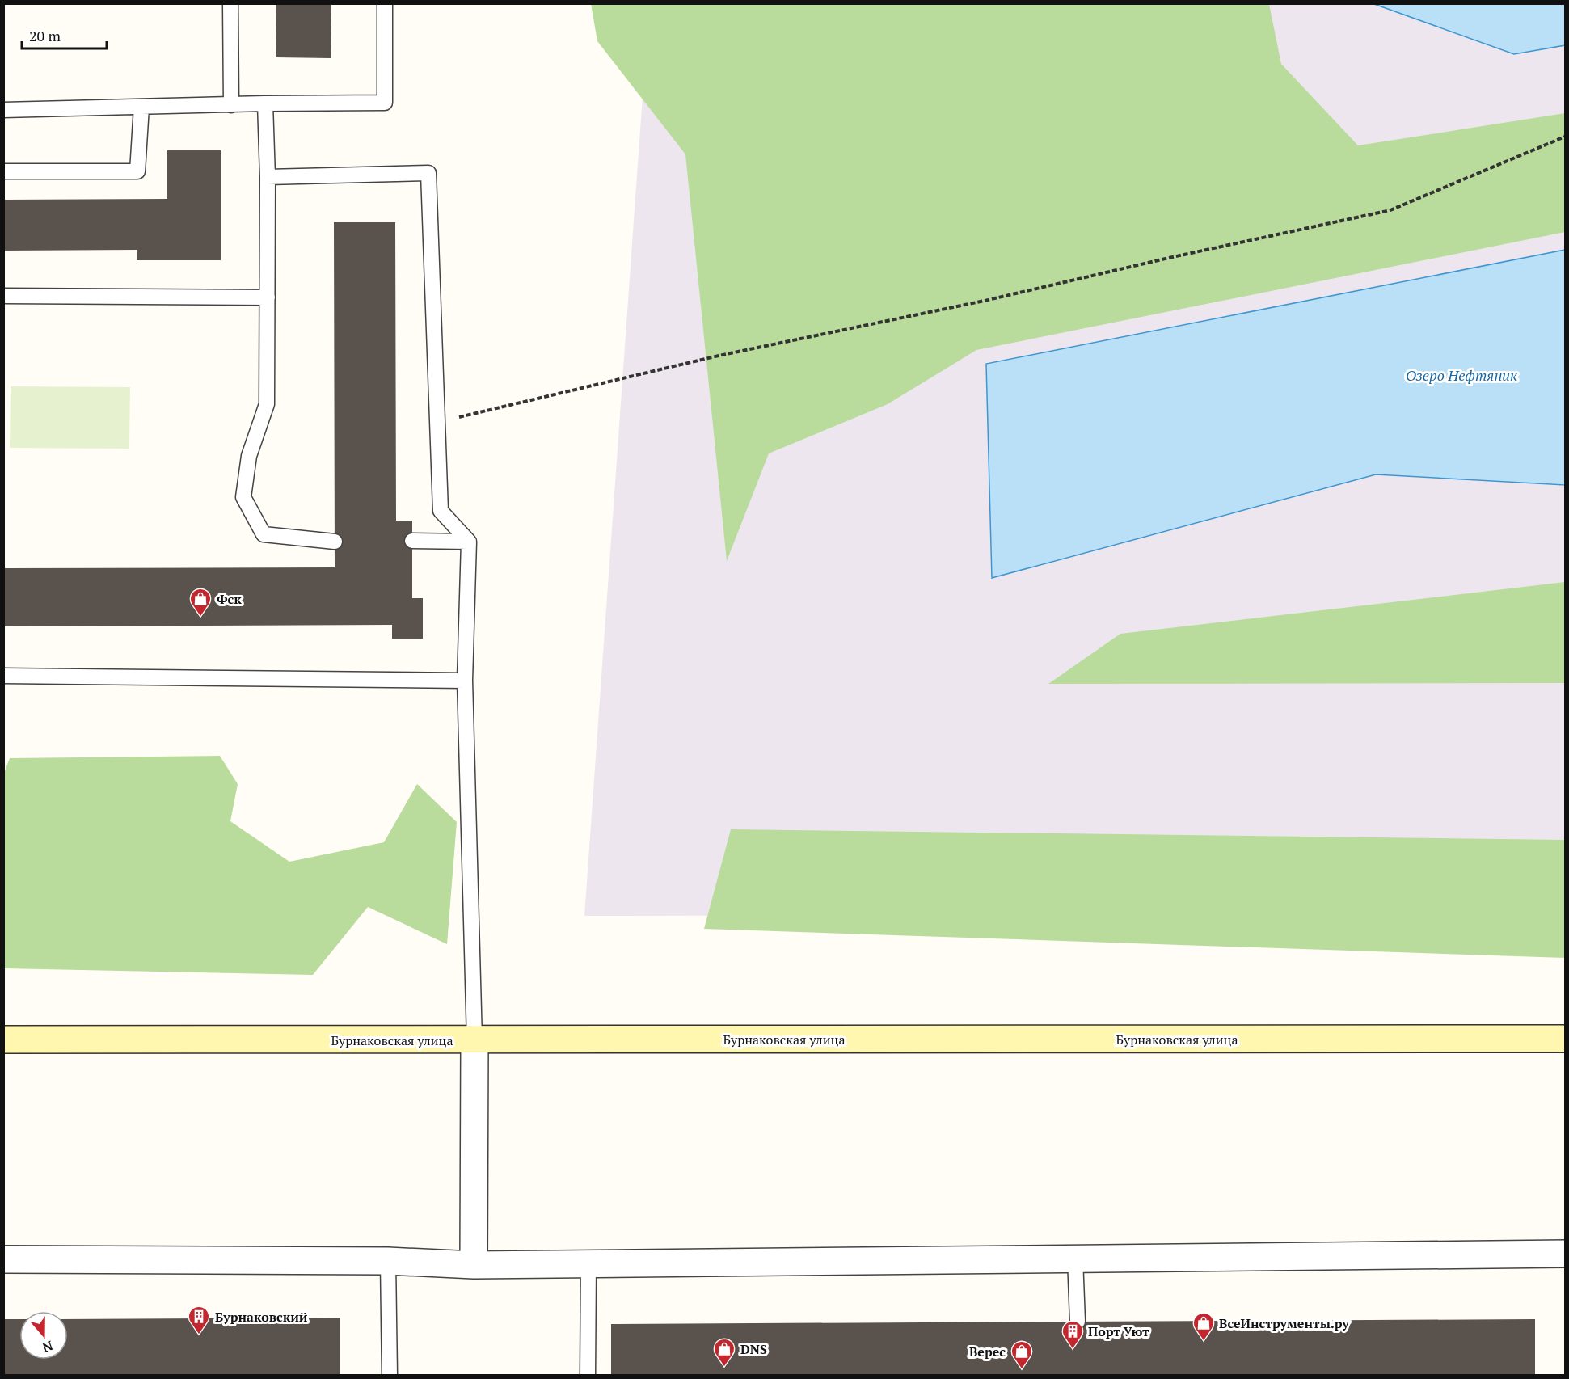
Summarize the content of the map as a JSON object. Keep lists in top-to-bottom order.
{
  "streets": {
    "main road": ["Бурнаковская улица"]
  },
  "water": ["Озеро Нефтяник"],
  "places": {
    "shop": [
      "Фск",
      "ВсеИнструменты.ру",
      "DNS",
      "Верес"
    ],
    "building": ["Бурнаковский", "Порт Уют"]
  },
  "scale_bar": "20 m",
  "north": "bottom"
}
